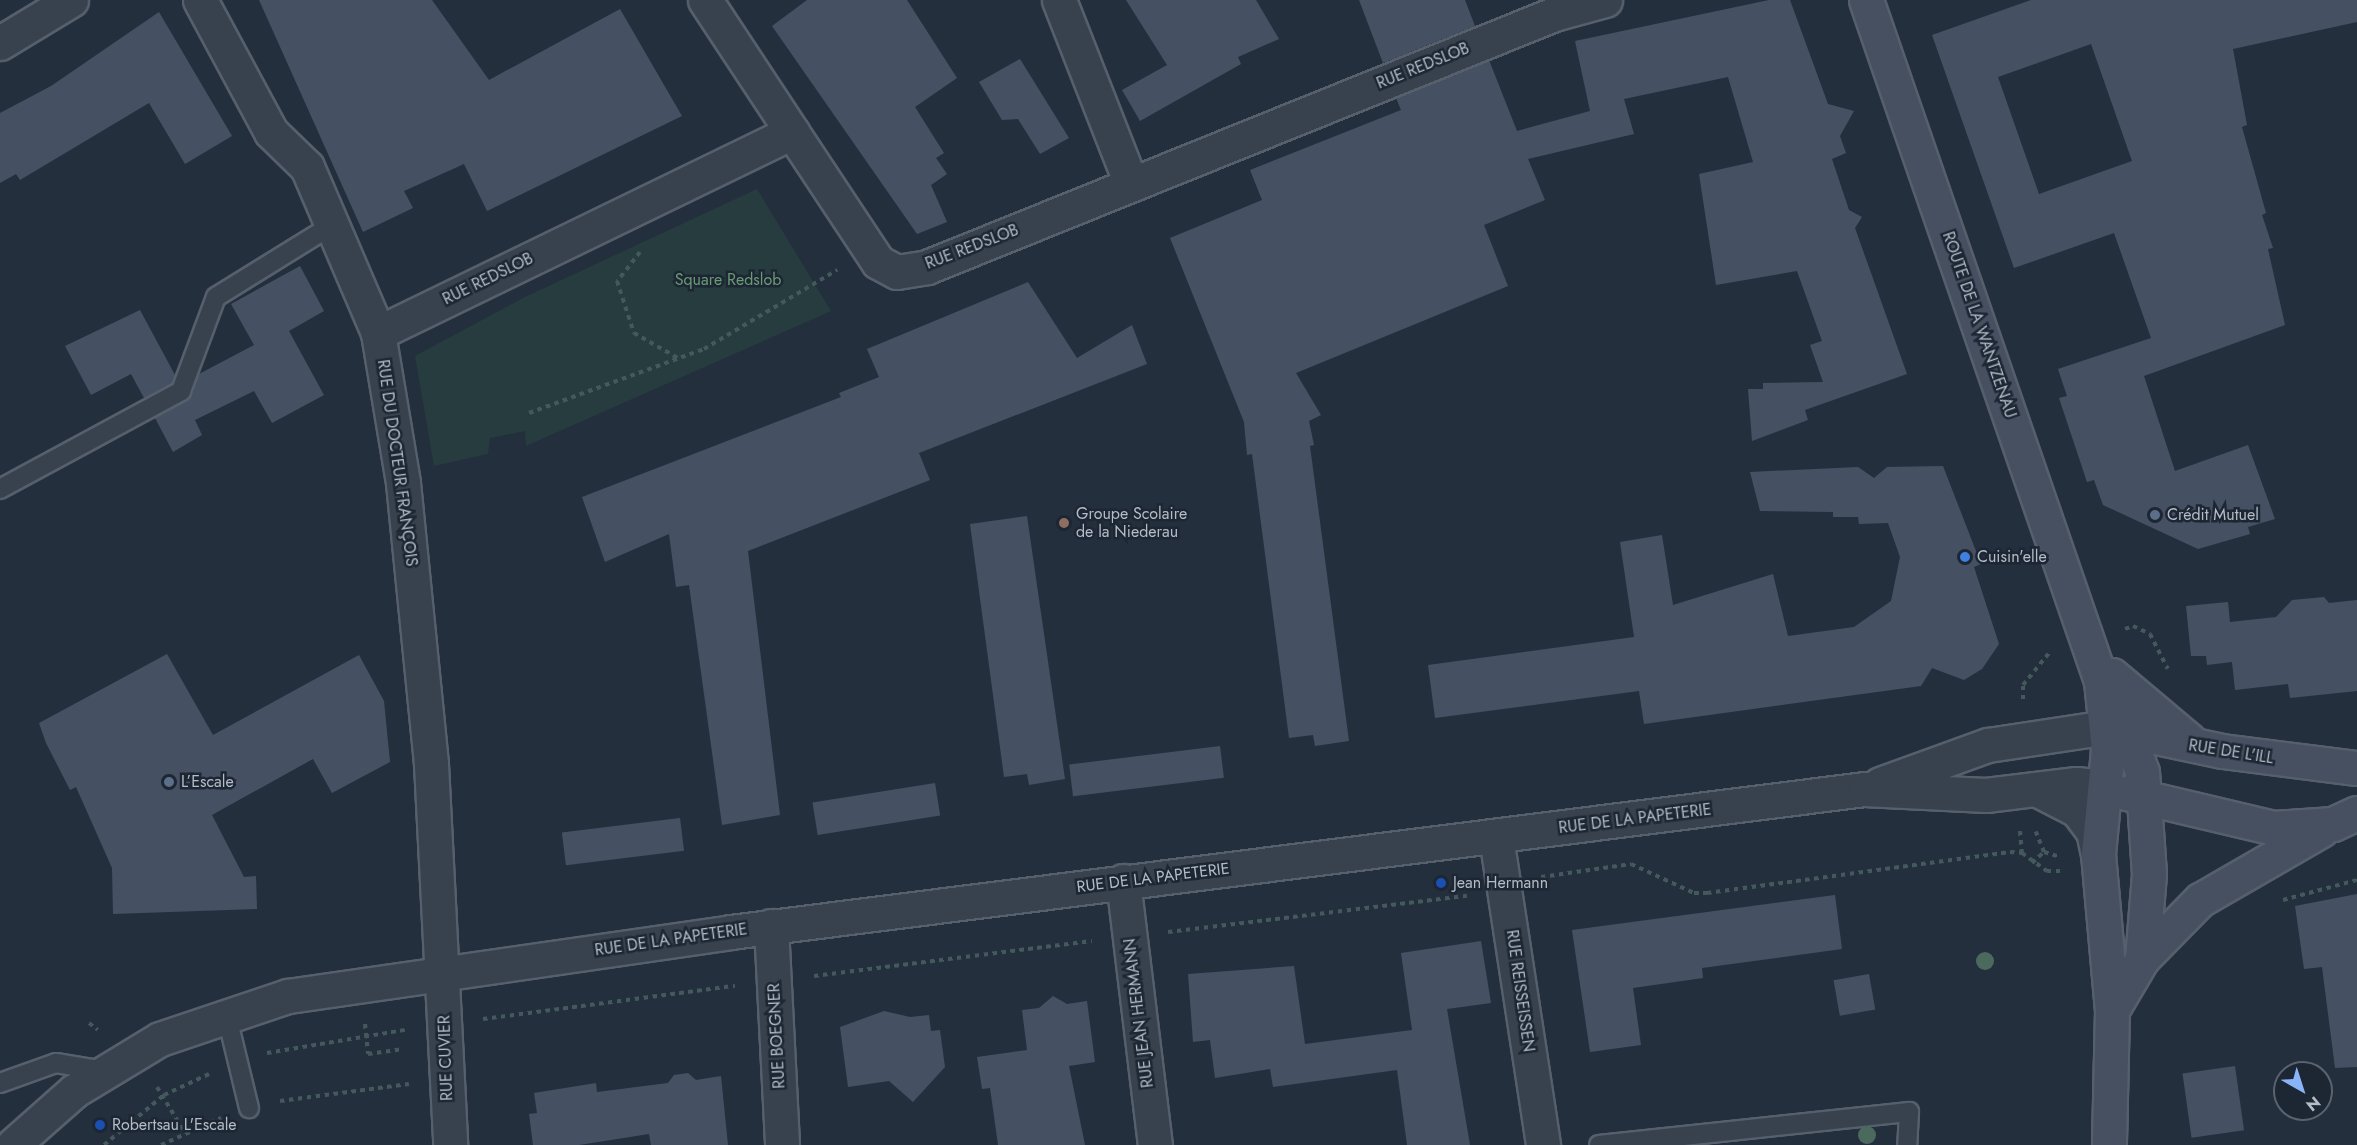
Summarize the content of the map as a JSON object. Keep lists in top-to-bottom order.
{
  "streets": {
    "main road": ["ROUTE DE LA WANTZENAU", "RUE DE L'ILL"],
    "street": [
      "RUE REDSLOB",
      "RUE DU DOCTEUR FRANÇOIS",
      "RUE DE LA PAPETERIE",
      "RUE REISSEISSEN",
      "RUE JEAN HERMANN",
      "RUE BOEGNER",
      "RUE CUVIER"
    ]
  },
  "crossings": [
    ["RUE REDSLOB", "RUE DU DOCTEUR FRANÇOIS"],
    ["ROUTE DE LA WANTZENAU", "RUE DE L'ILL"],
    ["ROUTE DE LA WANTZENAU", "RUE DE LA PAPETERIE"],
    ["RUE DU DOCTEUR FRANÇOIS", "RUE DE LA PAPETERIE"],
    ["RUE DU DOCTEUR FRANÇOIS", "RUE CUVIER"],
    ["RUE DE L'ILL", "RUE DE LA PAPETERIE"],
    ["RUE DE LA PAPETERIE", "RUE REISSEISSEN"],
    ["RUE DE LA PAPETERIE", "RUE JEAN HERMANN"],
    ["RUE DE LA PAPETERIE", "RUE BOEGNER"],
    ["RUE DE LA PAPETERIE", "RUE CUVIER"]
  ],
  "parks": ["Square Redslob"],
  "places": [
    "Crédit Mutuel",
    "Groupe Scolaire de la Niederau",
    "Cuisin'elle",
    "L’Escale",
    "Jean Hermann",
    "Robertsau L'Escale"
  ],
  "north": "bottom right"
}
